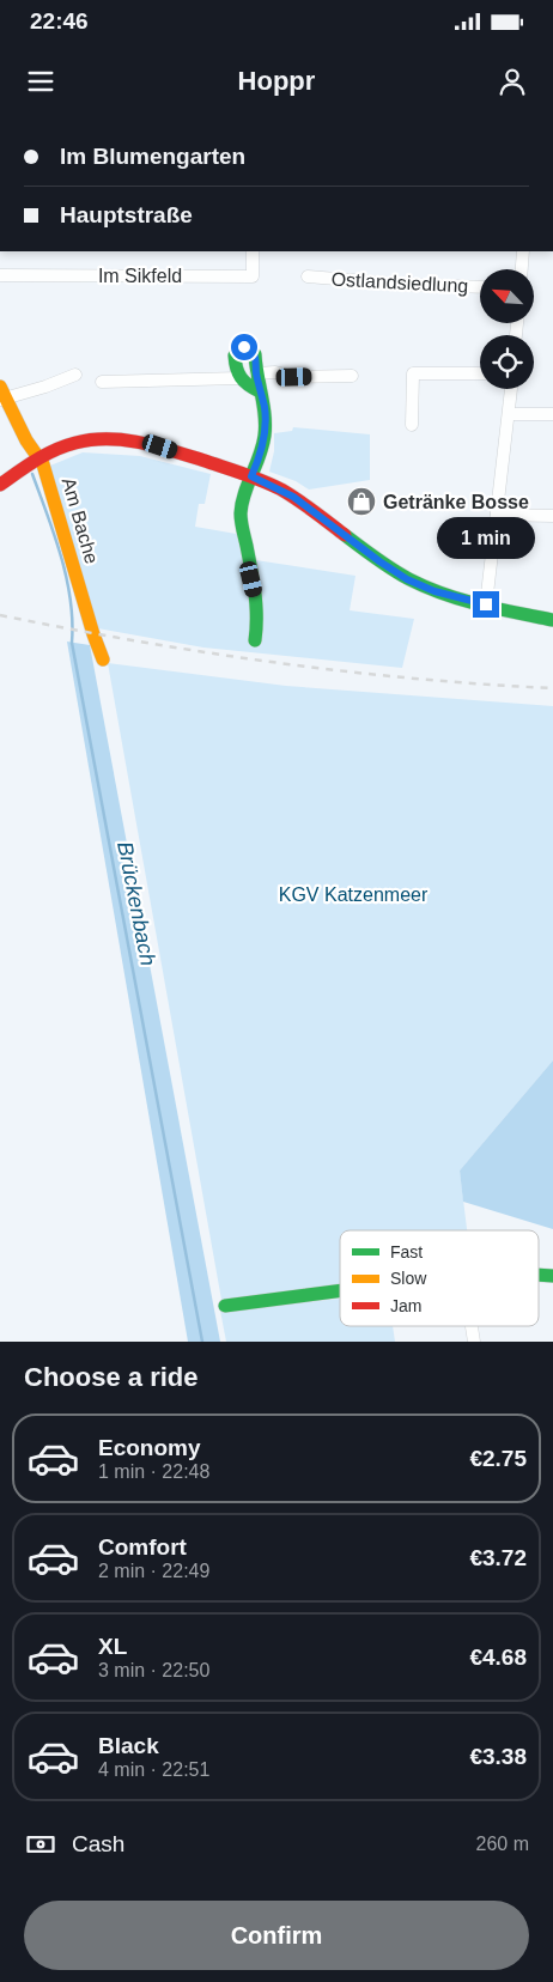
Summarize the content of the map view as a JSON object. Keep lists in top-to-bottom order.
{
  "streets": {
    "street": ["Im Sikfeld", "Ostlandsiedlung", "Am Bache"]
  },
  "water": ["Brückenbach"],
  "parks": ["KGV Katzenmeer"],
  "places": {
    "shop": ["Getränke Bosse"]
  },
  "legend": ["Fast", "Slow", "Jam"],
  "north": "top left",
  "page": {
    "status": "22:46",
    "header": "Hoppr",
    "banner": ["Im Blumengarten", "Hauptstraße"],
    "bubble": "1 min",
    "heading": "Choose a ride",
    "list": [
      {
        "name": "Economy",
        "note": "1 min · 22:48",
        "value": "€2.75"
      },
      {
        "name": "Comfort",
        "note": "2 min · 22:49",
        "value": "€3.72"
      },
      {
        "name": "XL",
        "note": "3 min · 22:50",
        "value": "€4.68"
      },
      {
        "name": "Black",
        "note": "4 min · 22:51",
        "value": "€3.38"
      }
    ],
    "pay": ["Cash", "260 m"],
    "buttons": "Confirm"
  }
}
